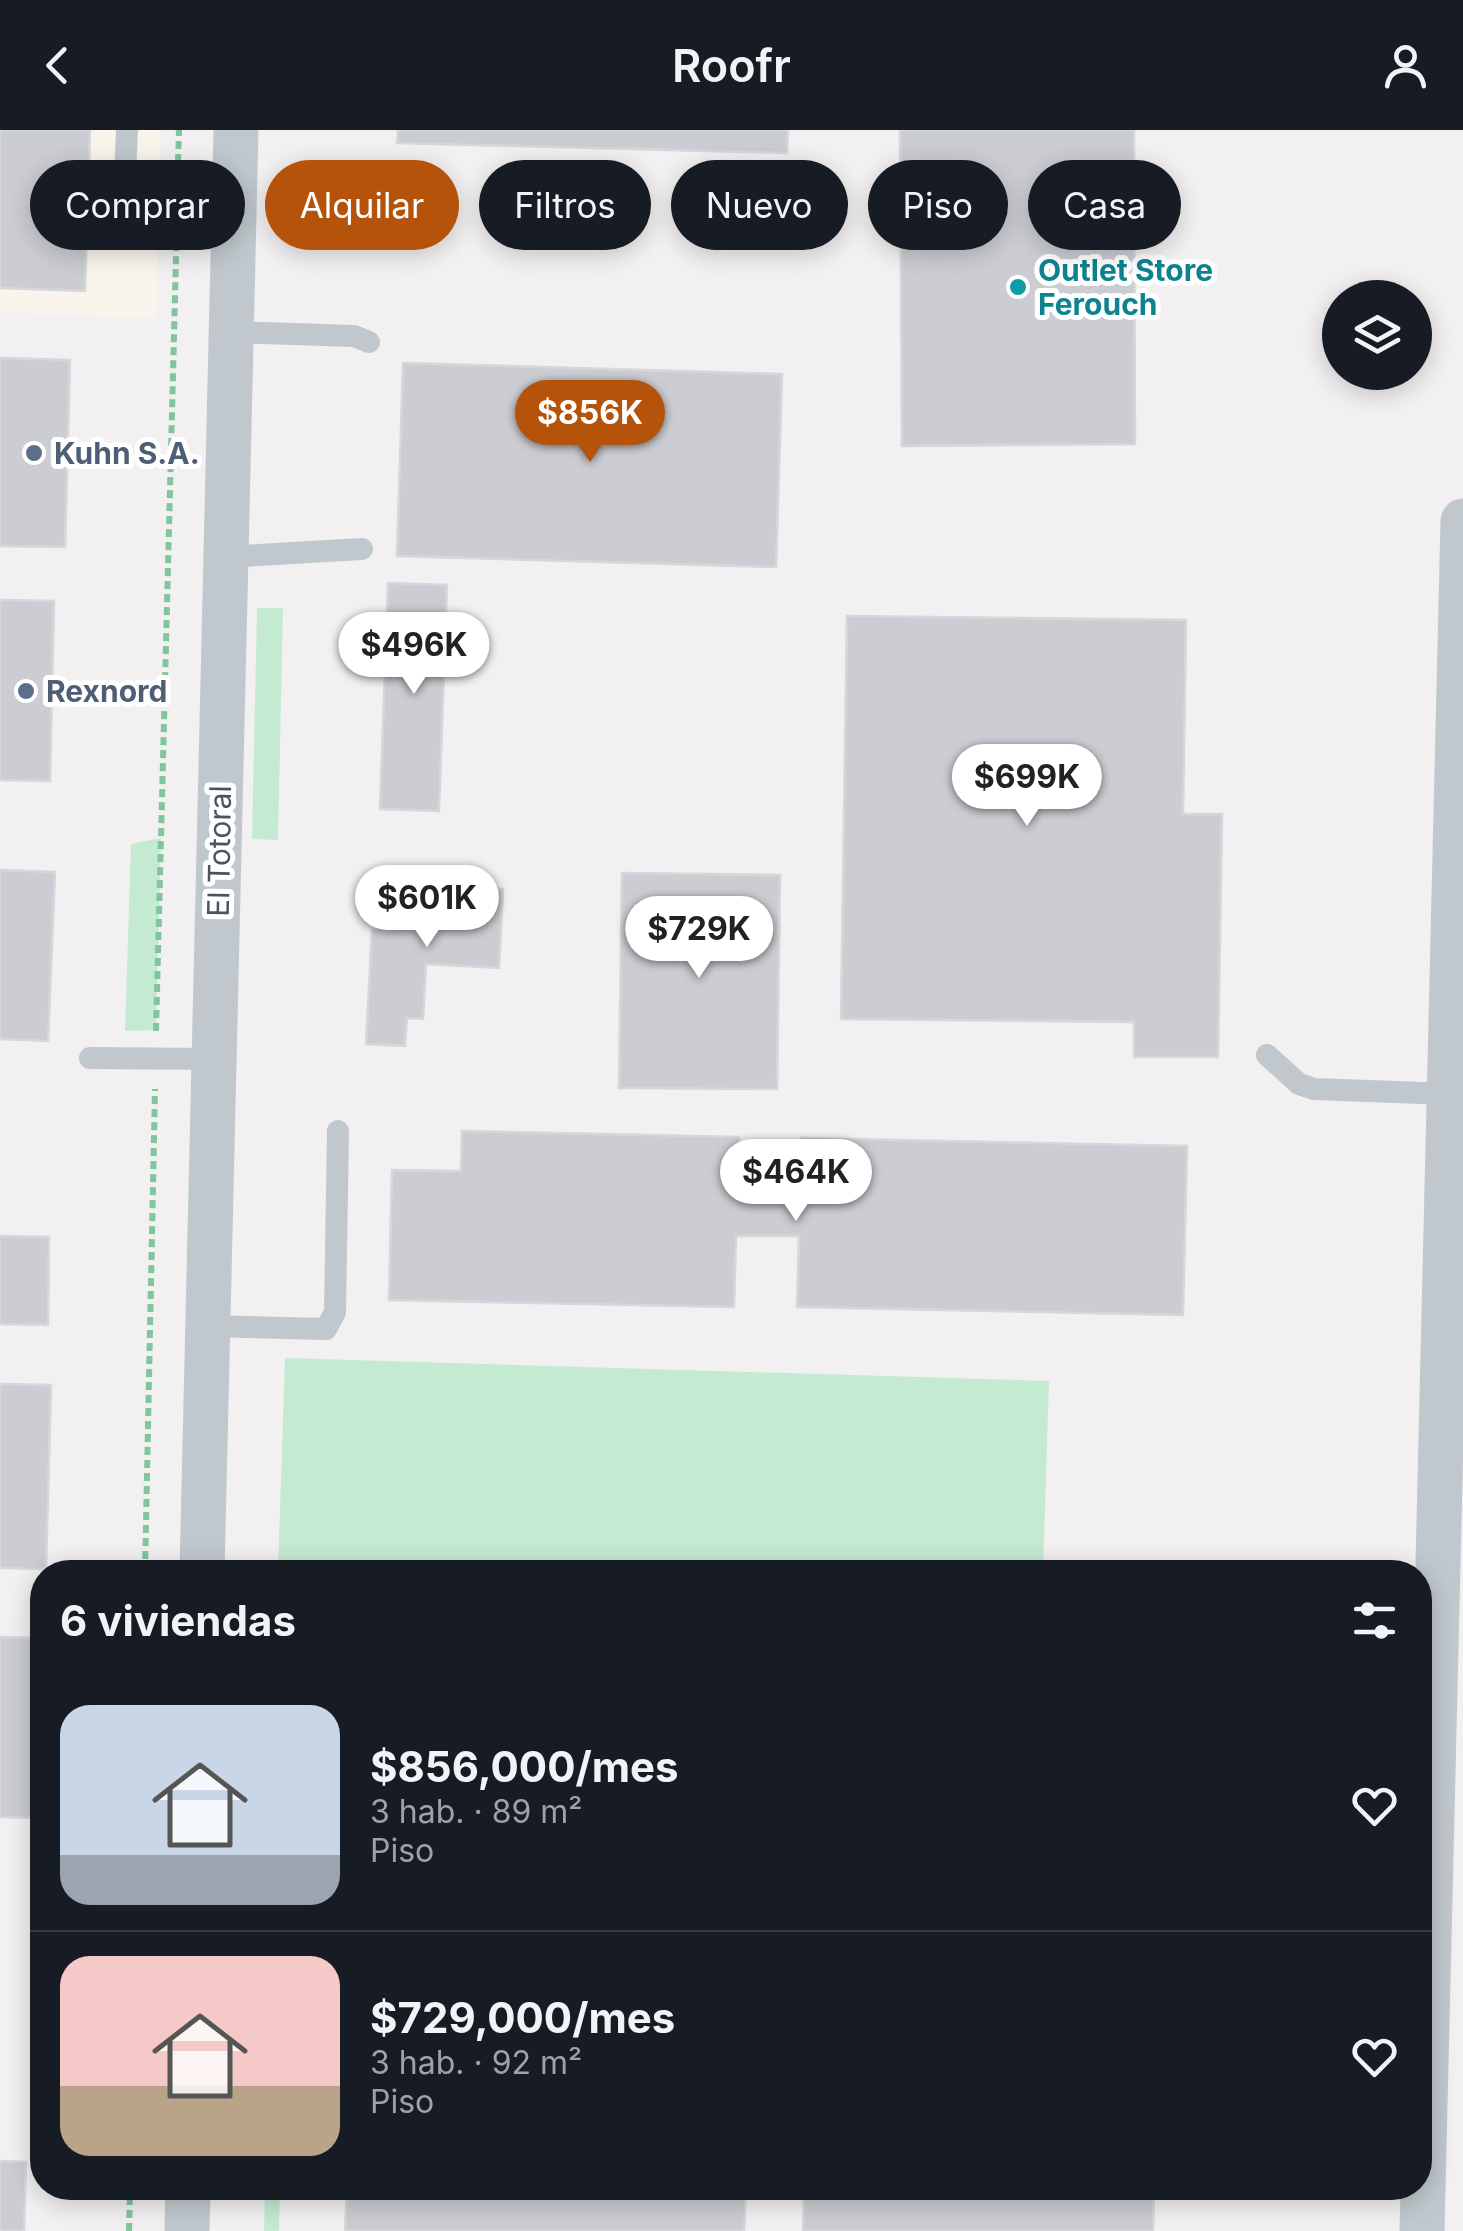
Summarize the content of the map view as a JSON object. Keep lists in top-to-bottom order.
{
  "streets": {
    "street": ["El Totoral"]
  },
  "places": ["Outlet Store Ferouch", "Kuhn S.A.", "Rexnord"],
  "page": {
    "header": "Roofr",
    "chip": [
      "Comprar",
      "Alquilar",
      "Filtros",
      "Nuevo",
      "Piso",
      "Casa"
    ],
    "price": [
      "$856K",
      "$496K",
      "$699K",
      "$601K",
      "$729K",
      "$464K"
    ],
    "heading": "6 viviendas",
    "list": [
      {
        "name": "$856,000/mes",
        "note": "3 hab. · 89 m² · Piso"
      },
      {
        "name": "$729,000/mes",
        "note": "3 hab. · 92 m² · Piso"
      }
    ]
  }
}
